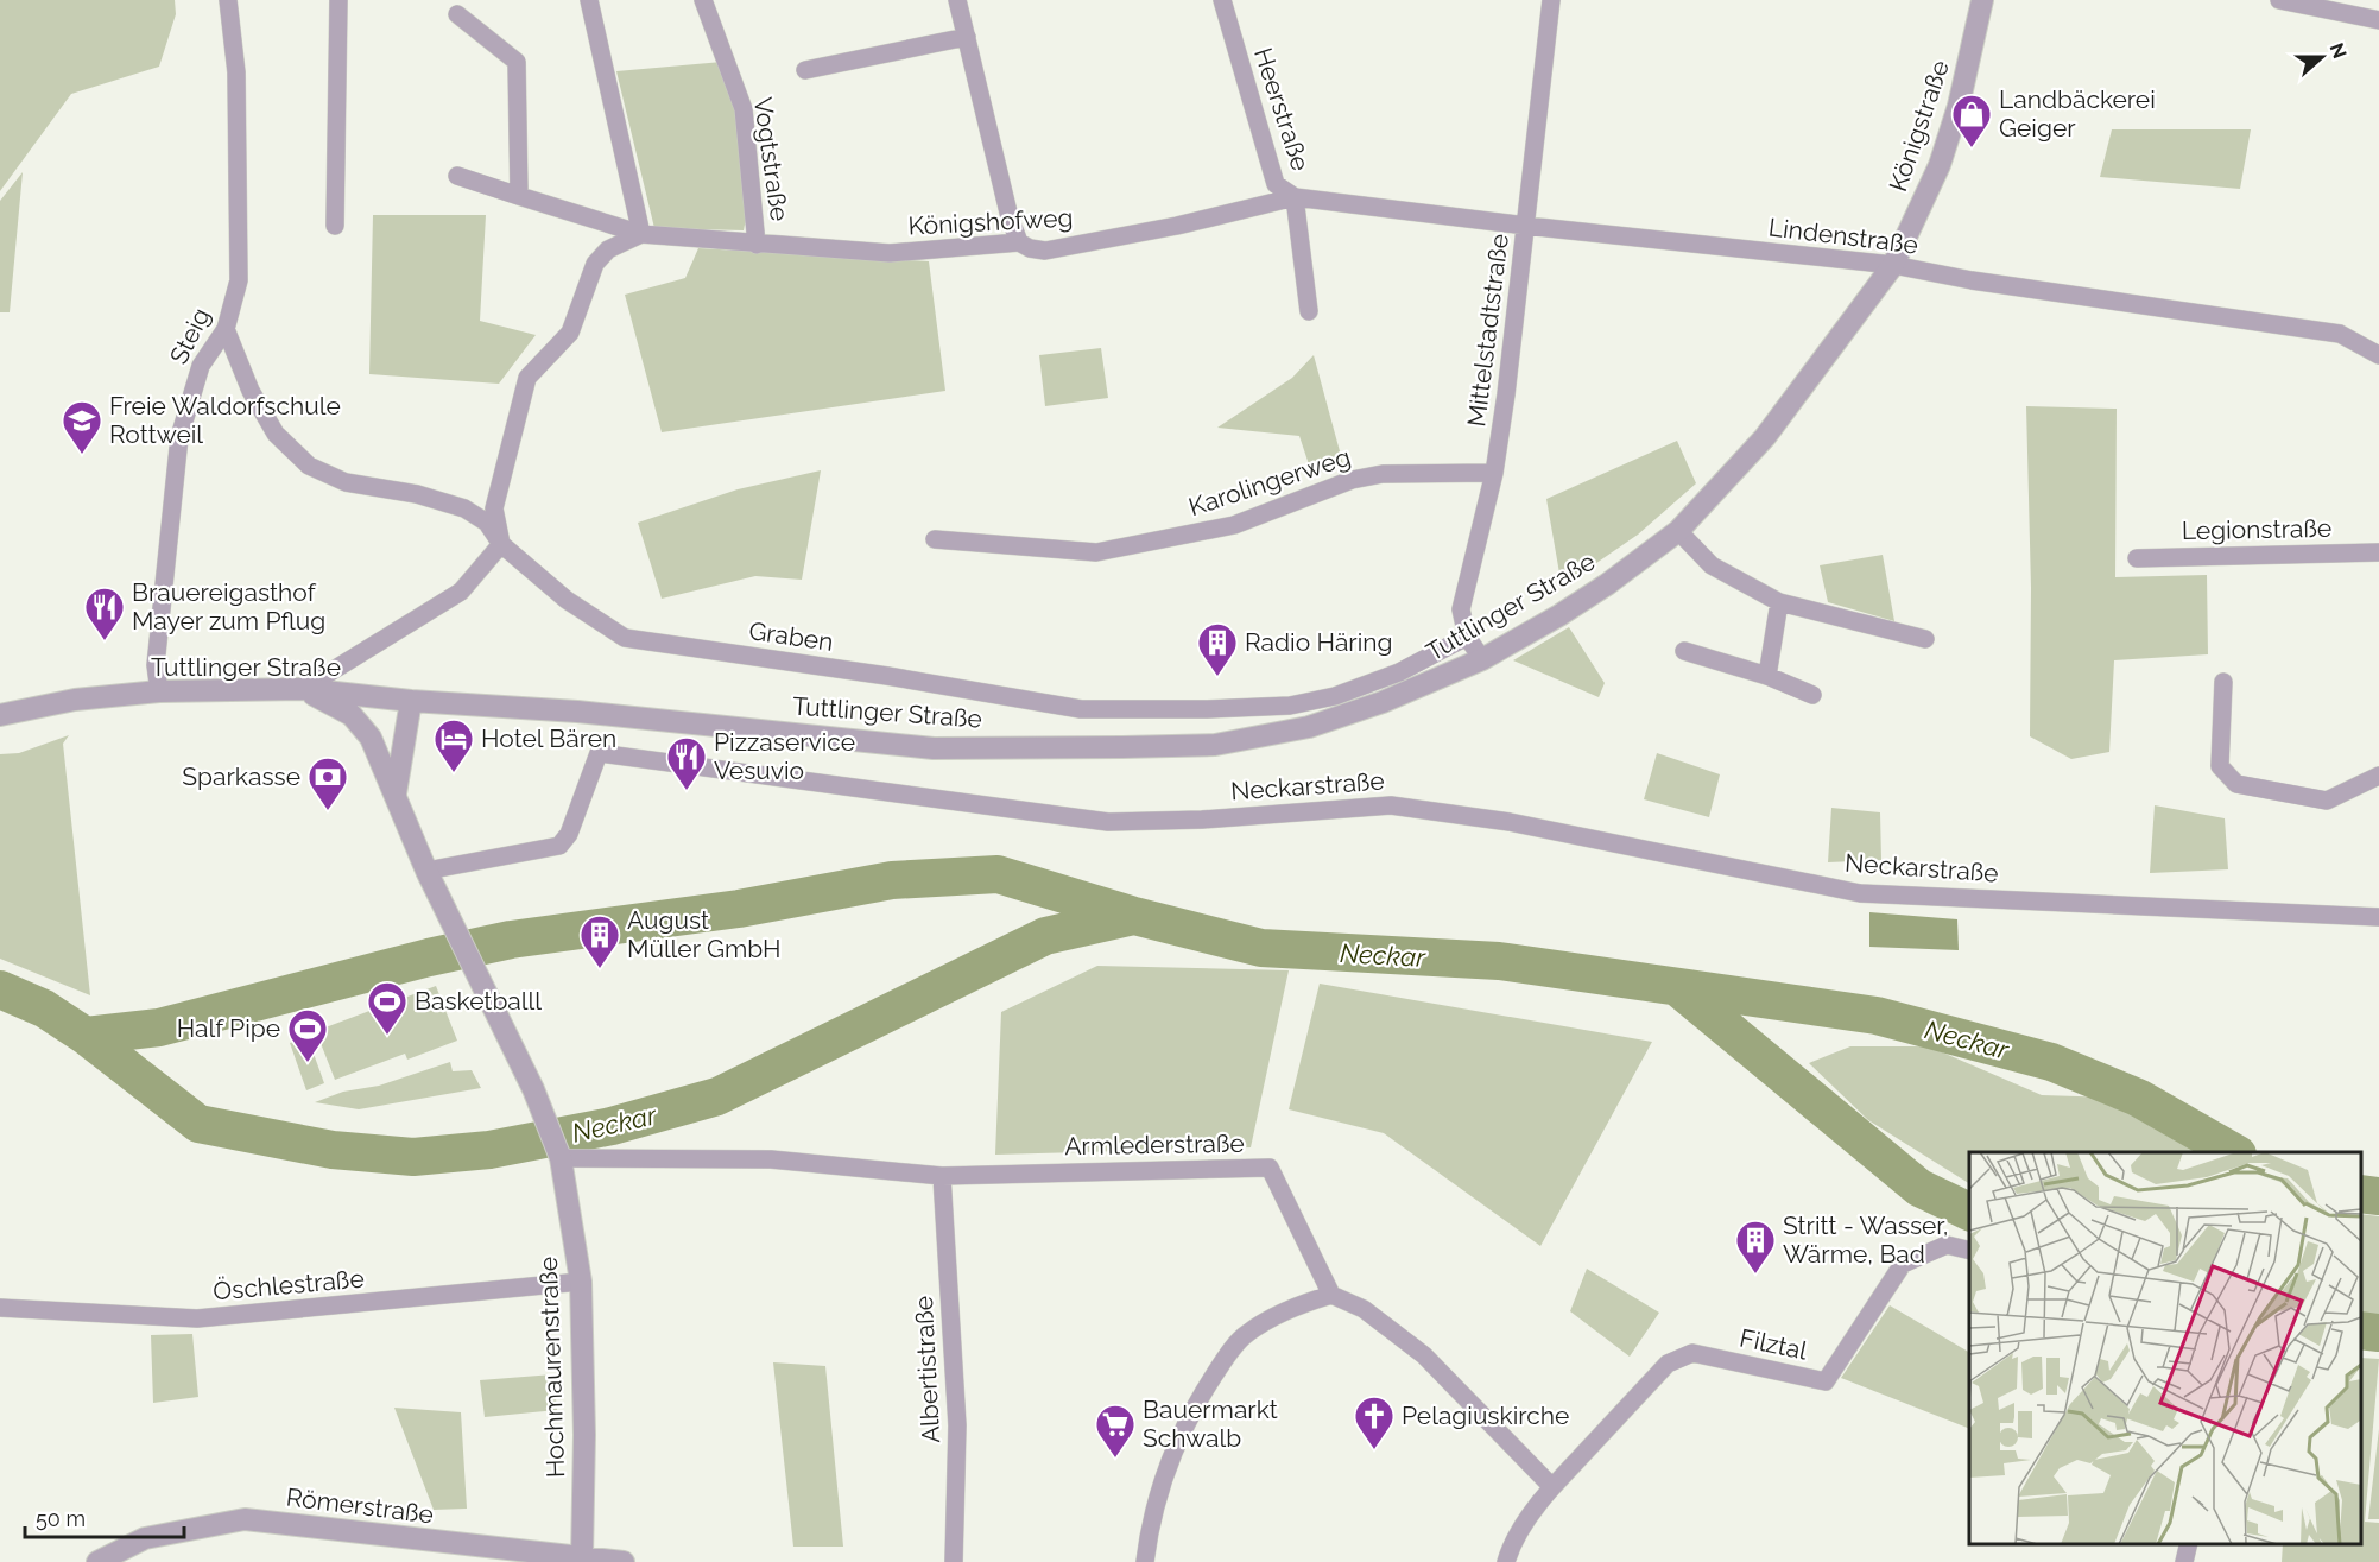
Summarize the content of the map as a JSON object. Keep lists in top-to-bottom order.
{
  "streets": {
    "street": [
      "Heerstraße",
      "Königstraße",
      "Vogtstraße",
      "Königshofweg",
      "Lindenstraße",
      "Mittelstadtstraße",
      "Steig",
      "Karolingerweg",
      "Legionstraße",
      "Tuttlinger Straße",
      "Graben",
      "Neckarstraße",
      "Armlederstraße",
      "Öschlestraße",
      "Filztal",
      "Hochmaurenstraße",
      "Albertistraße",
      "Römerstraße"
    ]
  },
  "crossings": [
    ["Heerstraße", "Königshofweg"],
    ["Heerstraße", "Lindenstraße"],
    ["Königstraße", "Lindenstraße"],
    ["Königstraße", "Tuttlinger Straße"],
    ["Vogtstraße", "Königshofweg"],
    ["Königshofweg", "Lindenstraße"],
    ["Lindenstraße", "Mittelstadtstraße"],
    ["Lindenstraße", "Tuttlinger Straße"],
    ["Mittelstadtstraße", "Karolingerweg"],
    ["Mittelstadtstraße", "Tuttlinger Straße"],
    ["Mittelstadtstraße", "Graben"],
    ["Steig", "Tuttlinger Straße"],
    ["Steig", "Graben"],
    ["Tuttlinger Straße", "Hochmaurenstraße"],
    ["Neckarstraße", "Hochmaurenstraße"],
    ["Armlederstraße", "Hochmaurenstraße"],
    ["Armlederstraße", "Albertistraße"],
    ["Öschlestraße", "Hochmaurenstraße"],
    ["Hochmaurenstraße", "Römerstraße"]
  ],
  "water": ["Neckar"],
  "places": {
    "shop": ["Landbäckerei Geiger"],
    "school or university": ["Freie Waldorfschule Rottweil"],
    "restaurant": ["Brauereigasthof Mayer zum Pflug", "Pizzaservice Vesuvio"],
    "building": ["Radio Häring", "August Müller GmbH", "Stritt - Wasser, Wärme, Bad"],
    "hotel": ["Hotel Bären"],
    "bank": ["Sparkasse"],
    "sports": ["Basketballl", "Half Pipe"],
    "church": ["Pelagiuskirche"],
    "supermarket": ["Bauermarkt Schwalb"]
  },
  "scale_bar": "50 m",
  "north": "right"
}
